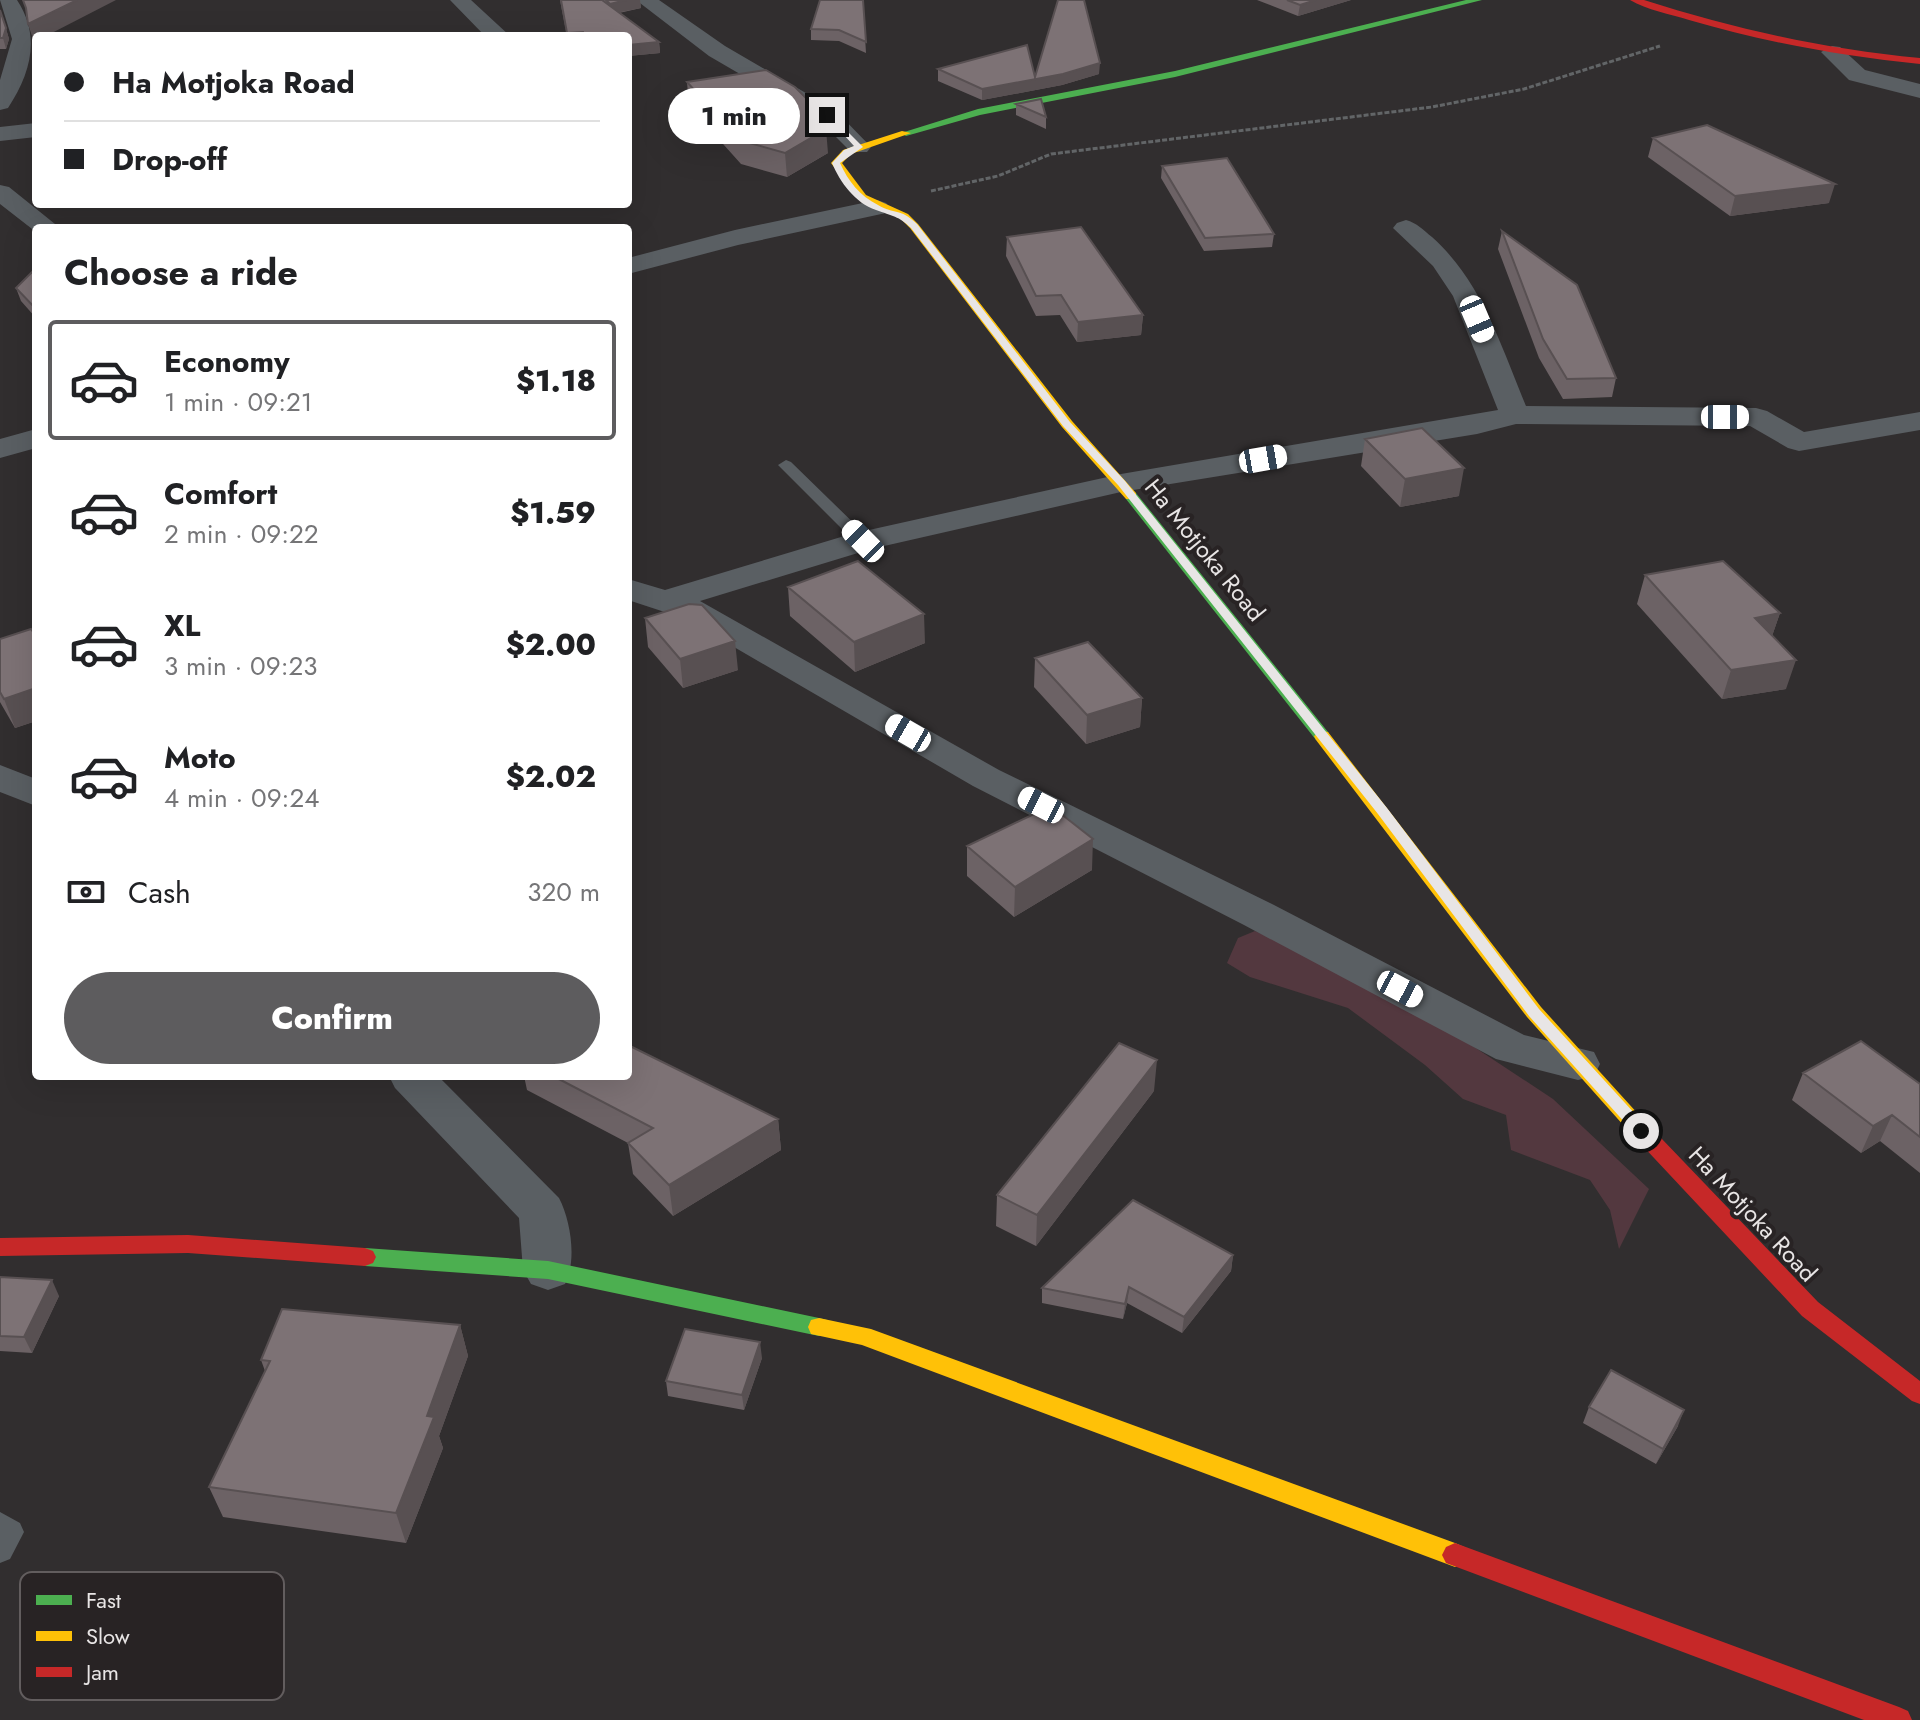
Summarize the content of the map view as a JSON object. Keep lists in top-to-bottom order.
{
  "streets": {
    "street": ["Ha Motjoka Road"]
  },
  "legend": ["Fast", "Slow", "Jam"],
  "page": {
    "banner": ["Ha Motjoka Road", "Drop-off"],
    "bubble": "1 min",
    "heading": "Choose a ride",
    "list": [
      {
        "name": "Economy",
        "note": "1 min · 09:21",
        "value": "$1.18"
      },
      {
        "name": "Comfort",
        "note": "2 min · 09:22",
        "value": "$1.59"
      },
      {
        "name": "XL",
        "note": "3 min · 09:23",
        "value": "$2.00"
      },
      {
        "name": "Moto",
        "note": "4 min · 09:24",
        "value": "$2.02"
      }
    ],
    "pay": ["Cash", "320 m"],
    "buttons": "Confirm"
  }
}
